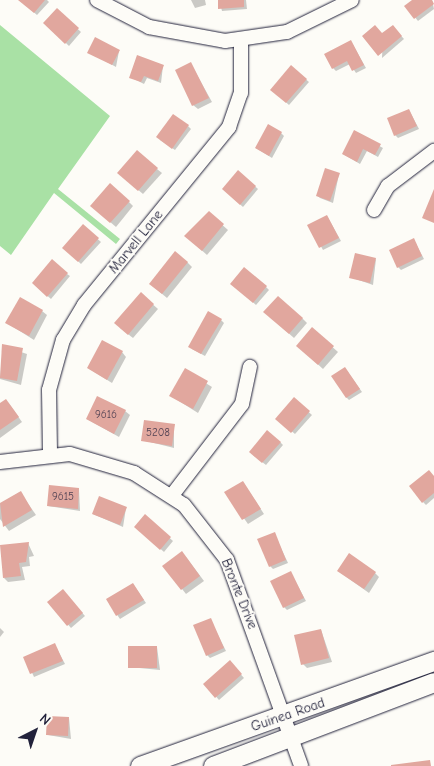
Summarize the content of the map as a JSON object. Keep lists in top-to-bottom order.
{
  "streets": {
    "main road": ["Guinea Road"],
    "street": ["Marvell Lane", "Bronte Drive"]
  },
  "crossings": [
    ["Marvell Lane", "Bronte Drive"],
    ["Bronte Drive", "Guinea Road"]
  ],
  "house_numbers": ["9616", "5208", "9615"],
  "north": "top right"
}
